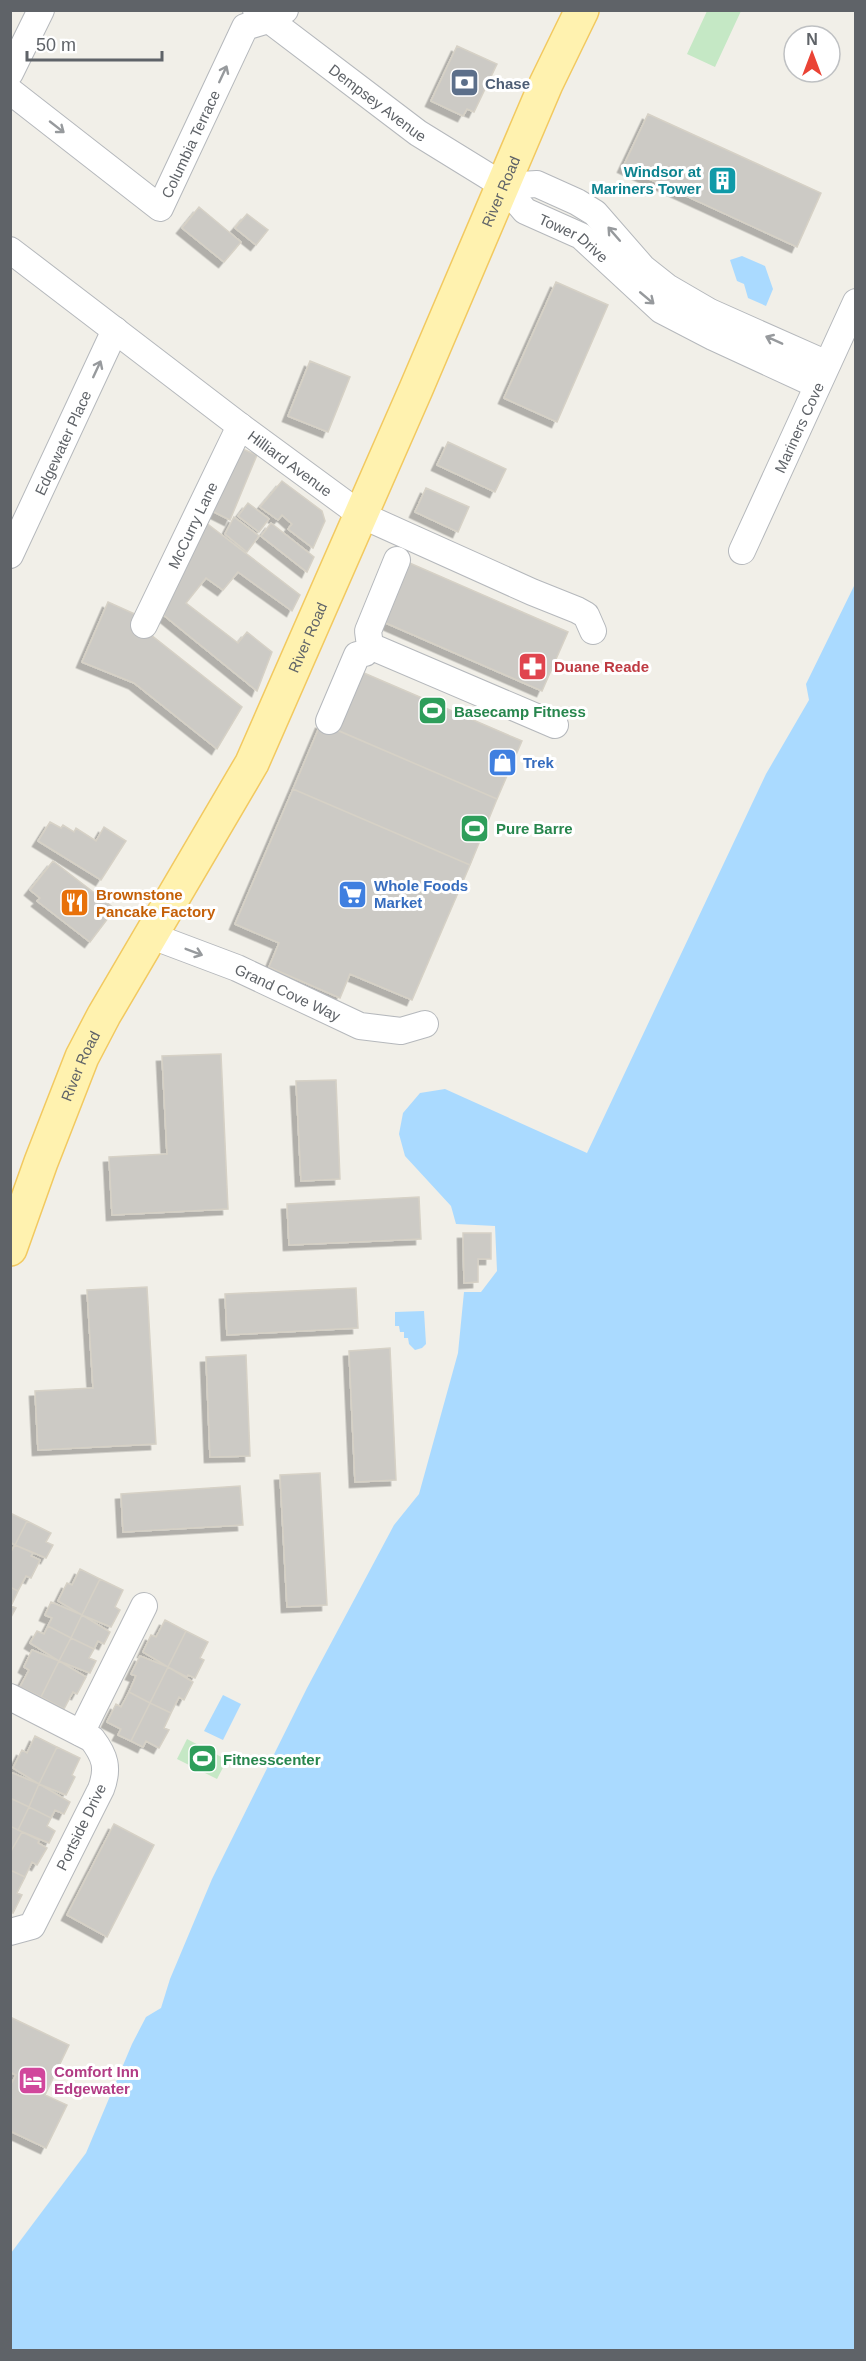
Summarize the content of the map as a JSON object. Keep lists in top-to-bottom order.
{
  "streets": {
    "main road": ["River Road"],
    "street": [
      "Dempsey Avenue",
      "Columbia Terrace",
      "Tower Drive",
      "Mariners Cove",
      "Edgewater Place",
      "Hilliard Avenue",
      "McCurry Lane",
      "Grand Cove Way",
      "Portside Drive"
    ]
  },
  "crossings": [
    ["Dempsey Avenue", "Columbia Terrace"],
    ["Dempsey Avenue", "River Road"],
    ["Dempsey Avenue", "Tower Drive"],
    ["River Road", "Tower Drive"],
    ["River Road", "Hilliard Avenue"],
    ["River Road", "Grand Cove Way"],
    ["Tower Drive", "Mariners Cove"],
    ["Edgewater Place", "Hilliard Avenue"],
    ["Hilliard Avenue", "McCurry Lane"]
  ],
  "one_way": ["Edgewater Place", "Grand Cove Way"],
  "places": {
    "bank": ["Chase"],
    "building": ["Windsor at Mariners Tower"],
    "pharmacy": ["Duane Reade"],
    "sports": ["Basecamp Fitness", "Pure Barre", "Fitnesscenter"],
    "shop": ["Trek"],
    "supermarket": ["Whole Foods Market"],
    "restaurant": ["Brownstone Pancake Factory"],
    "hotel": ["Comfort Inn Edgewater"]
  },
  "scale_bar": "50 m",
  "north": "top"
}
